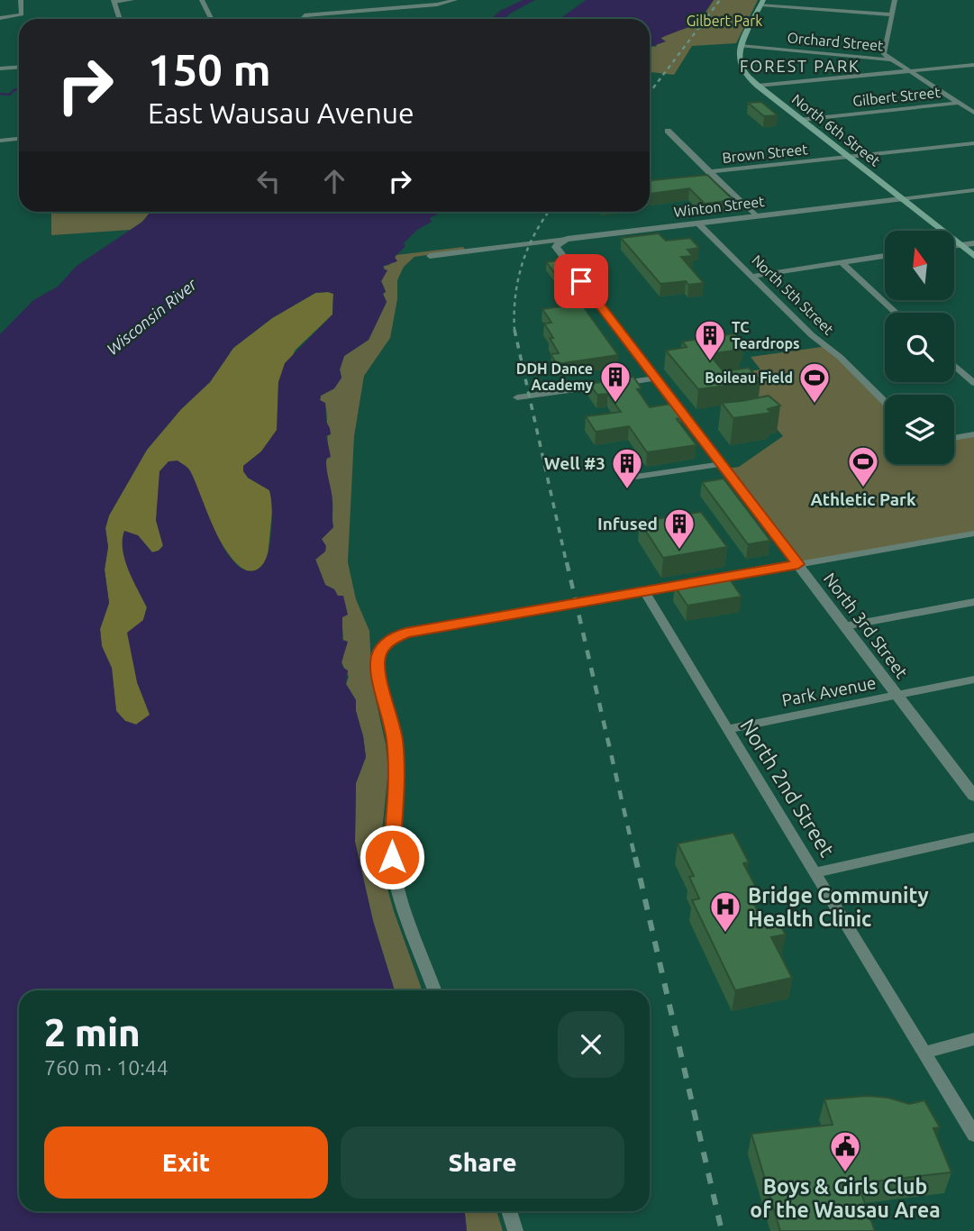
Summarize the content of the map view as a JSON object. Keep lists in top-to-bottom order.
{
  "streets": {
    "main road": ["North 6th Street"],
    "street": [
      "Orchard Street",
      "Gilbert Street",
      "Brown Street",
      "Winton Street",
      "North 5th Street",
      "North 3rd Street",
      "Park Avenue",
      "North 2nd Street"
    ]
  },
  "crossings": [
    ["Orchard Street", "North 6th Street"],
    ["Gilbert Street", "North 6th Street"],
    ["North 6th Street", "Brown Street"],
    ["North 6th Street", "Winton Street"],
    ["Winton Street", "North 5th Street"],
    ["Winton Street", "North 3rd Street"],
    ["North 3rd Street", "Park Avenue"],
    ["Park Avenue", "North 2nd Street"]
  ],
  "districts": ["FOREST PARK"],
  "water": ["Wisconsin River"],
  "parks": ["Gilbert Park"],
  "places": {
    "building": [
      "TC Teardrops",
      "DDH Dance Academy",
      "Well #3",
      "Infused"
    ],
    "sports": ["Boileau Field", "Athletic Park"],
    "hospital": ["Bridge Community Health Clinic"],
    "public building": ["Boys & Girls Club of the Wausau Area"]
  },
  "north": "top",
  "page": {
    "turn": ["150 m", "East Wausau Avenue"],
    "heading": ["2 min", "760 m · 10:44"],
    "buttons": ["Exit", "Share"]
  }
}
